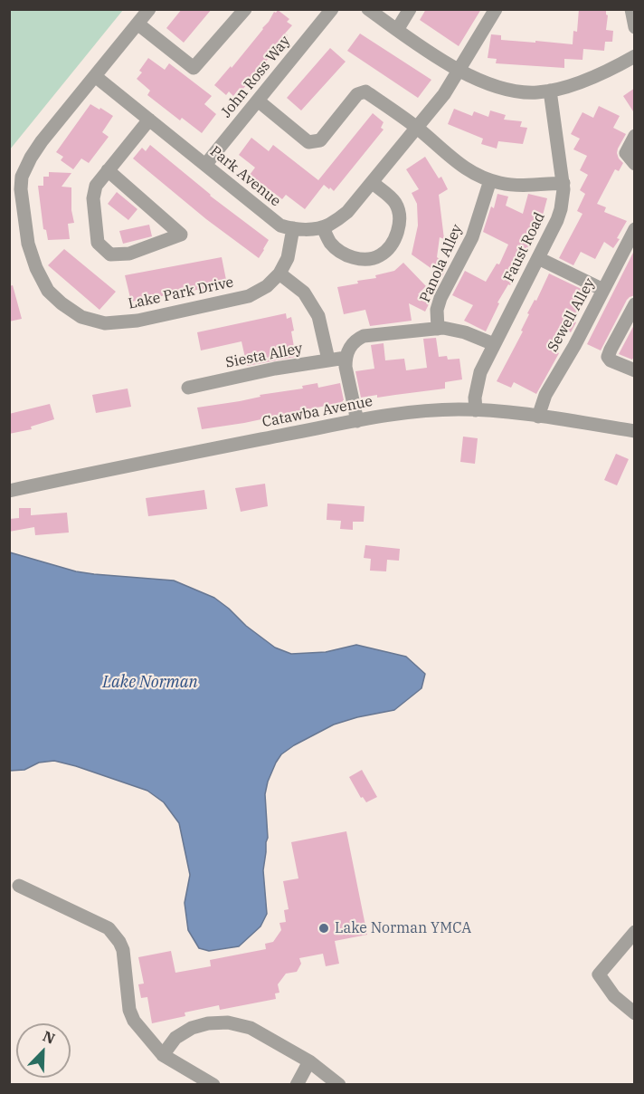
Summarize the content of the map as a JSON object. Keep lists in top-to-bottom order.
{
  "streets": {
    "street": [
      "John Ross Way",
      "Park Avenue",
      "Faust Road",
      "Panola Alley",
      "Lake Park Drive",
      "Sewell Alley",
      "Siesta Alley",
      "Catawba Avenue"
    ]
  },
  "crossings": [
    ["John Ross Way", "Park Avenue"],
    ["Park Avenue", "Lake Park Drive"],
    ["Faust Road", "Catawba Avenue"],
    ["Sewell Alley", "Catawba Avenue"]
  ],
  "water": ["Lake Norman"],
  "places": ["Lake Norman YMCA"],
  "north": "top right"
}
